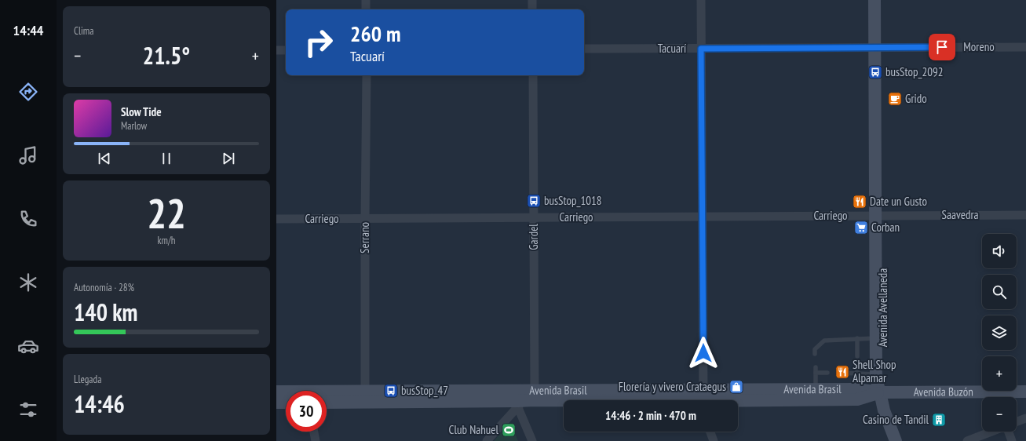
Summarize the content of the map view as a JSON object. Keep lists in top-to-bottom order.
{
  "streets": {
    "main road": ["Avenida Avellaneda", "Avenida Brasil", "Avenida Buzón"],
    "street": [
      "Moreno",
      "Tacuarí",
      "Saavedra",
      "Carriego",
      "Gardel",
      "Serrano"
    ]
  },
  "crossings": [
    ["Moreno", "Tacuarí"],
    ["Moreno", "Avenida Avellaneda"],
    ["Tacuarí", "Avenida Avellaneda"],
    ["Saavedra", "Carriego"],
    ["Saavedra", "Avenida Avellaneda"],
    ["Carriego", "Gardel"],
    ["Carriego", "Serrano"],
    ["Carriego", "Avenida Avellaneda"],
    ["Gardel", "Avenida Brasil"],
    ["Serrano", "Avenida Brasil"],
    ["Avenida Avellaneda", "Avenida Brasil"],
    ["Avenida Avellaneda", "Avenida Buzón"],
    ["Avenida Brasil", "Avenida Buzón"]
  ],
  "places": {
    "bus stop": ["busStop_2092", "busStop_1018", "busStop_47"],
    "cafe": ["Grido"],
    "restaurant": ["Date un Gusto", "Shell Shop Alpamar"],
    "supermarket": ["Corban"],
    "shop": ["Florería y vivero Crataegus"],
    "building": ["Casino de Tandil"],
    "sports": ["Club Nahuel"]
  },
  "page": {
    "tabs": "14:44",
    "tile": [
      "Clima",
      ["22", "km/h"],
      ["Autonomía · 28%", "140 km"],
      ["Llegada", "14:46"]
    ],
    "turn": ["260 m", "Tacuarí"],
    "heat": ["−", "21.5°", "+"],
    "song": ["Slow Tide", "Marlow"],
    "map_buttons": ["+", "−"],
    "limit": "30",
    "trip": "14:46 · 2 min · 470 m"
  }
}
